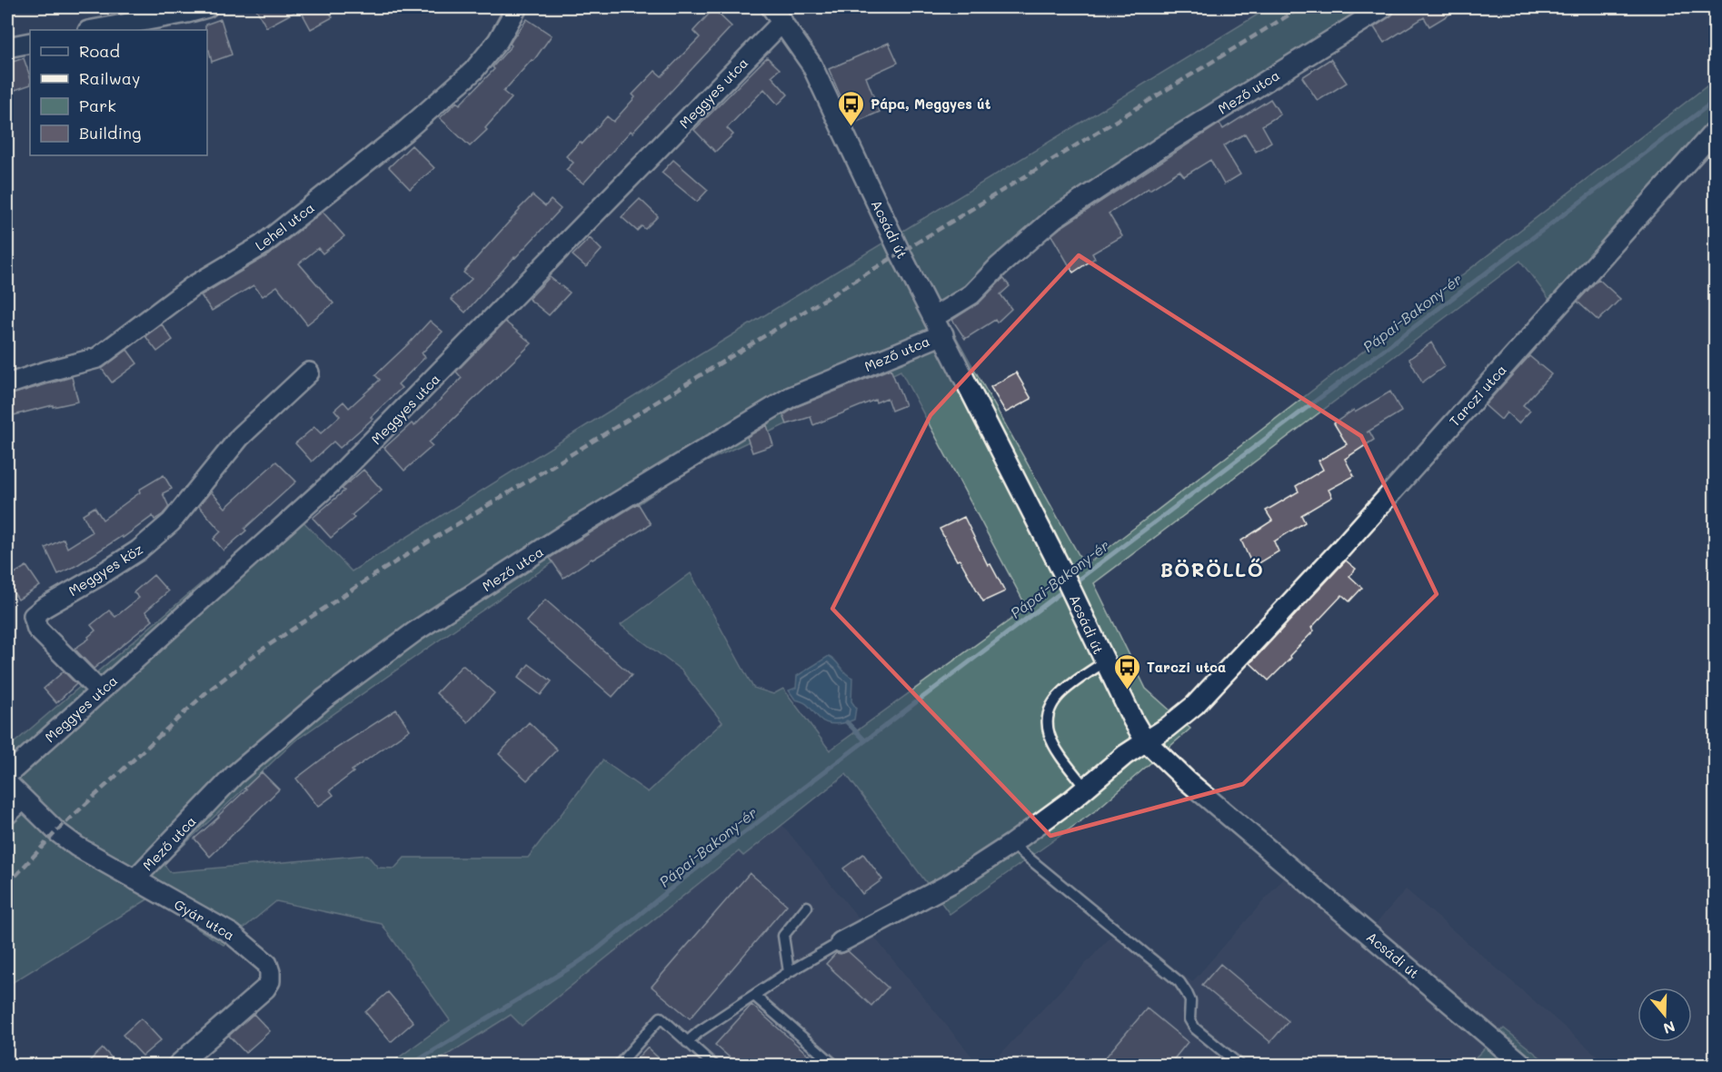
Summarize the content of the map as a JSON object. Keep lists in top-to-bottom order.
{
  "streets": {
    "street": [
      "Mező utca",
      "Meggyes utca",
      "Lehel utca",
      "Acsádi út",
      "Tarczi utca",
      "Meggyes köz",
      "Gyár utca"
    ]
  },
  "crossings": [
    ["Mező utca", "Acsádi út"],
    ["Mező utca", "Gyár utca"],
    ["Meggyes utca", "Acsádi út"],
    ["Meggyes utca", "Meggyes köz"],
    ["Acsádi út", "Tarczi utca"]
  ],
  "districts": ["BÖRÖLLŐ"],
  "water": ["Pápai-Bakony-ér"],
  "places": {
    "bus stop": ["Pápa, Meggyes út", "Tarczi utca"]
  },
  "legend": [
    "Road",
    "Railway",
    "Park",
    "Building"
  ],
  "north": "bottom"
}
